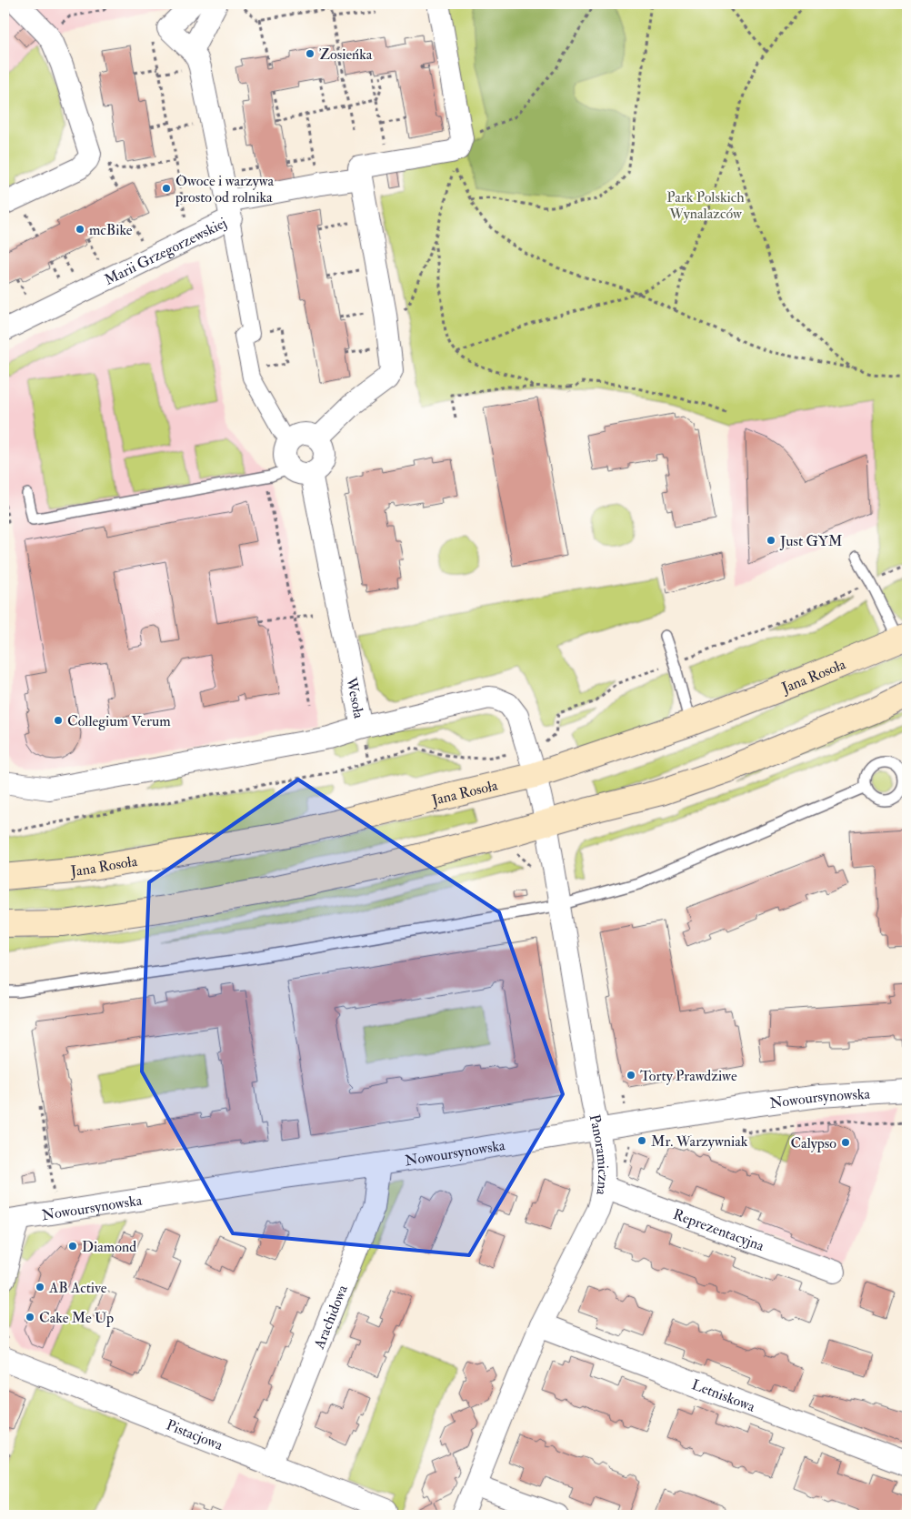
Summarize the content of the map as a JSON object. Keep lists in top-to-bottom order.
{
  "streets": {
    "main road": ["Jana Rosoła"],
    "street": [
      "Marii Grzegorzewskiej",
      "Wesoła",
      "Nowoursynowska",
      "Panoramiczna",
      "Reprezentacyjna",
      "Arachidowa",
      "Letniskowa",
      "Pistacjowa"
    ]
  },
  "crossings": [
    ["Jana Rosoła", "Wesoła"],
    ["Wesoła", "Panoramiczna"],
    ["Nowoursynowska", "Panoramiczna"],
    ["Nowoursynowska", "Arachidowa"],
    ["Panoramiczna", "Reprezentacyjna"],
    ["Panoramiczna", "Letniskowa"],
    ["Arachidowa", "Pistacjowa"]
  ],
  "parks": ["Park Polskich Wynalazców"],
  "places": [
    "Zosieńka",
    "Owoce i warzywa prosto od rolnika",
    "mcBike",
    "Just GYM",
    "Collegium Verum",
    "Torty Prawdziwe",
    "Mr. Warzywniak",
    "Calypso",
    "Diamond",
    "AB Active",
    "Cake Me Up"
  ]
}
